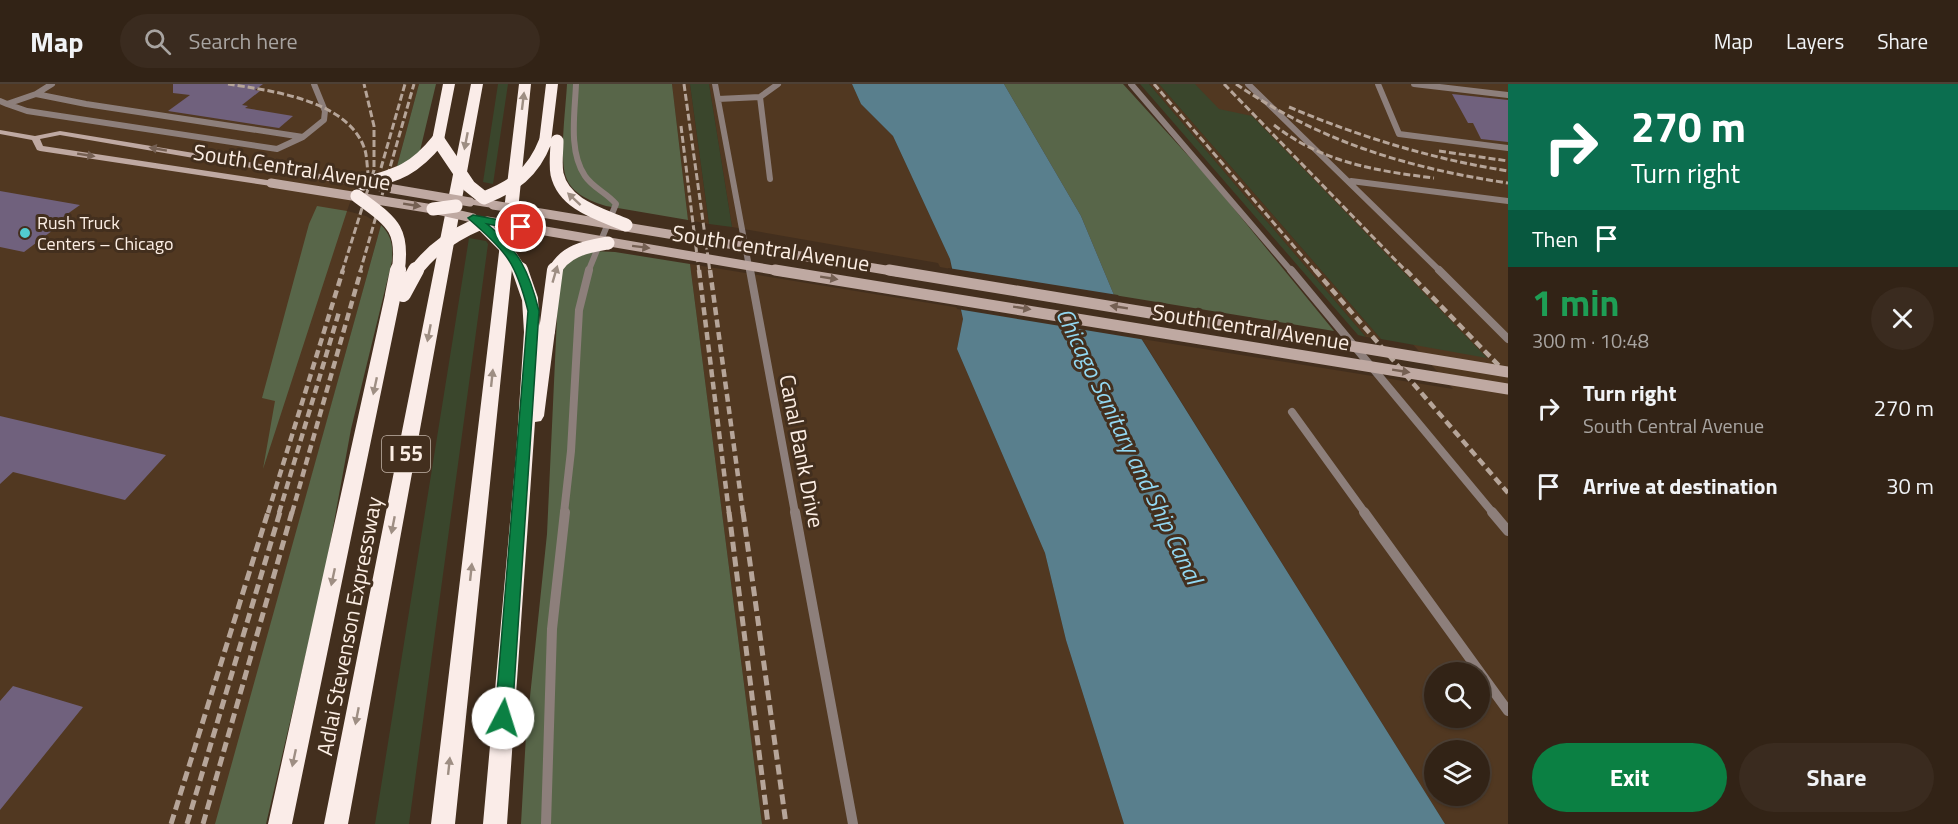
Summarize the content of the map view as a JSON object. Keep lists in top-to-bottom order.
{
  "streets": {
    "highway": ["I 55", "Adlai Stevenson Expressway"],
    "main road": ["South Central Avenue"],
    "lane": ["Canal Bank Drive"]
  },
  "water": ["Chicago Sanitary and Ship Canal"],
  "places": ["Rush Truck Centers – Chicago"],
  "page": {
    "header": "Map",
    "search": "Search here",
    "nav": ["Map", "Layers", "Share"],
    "turn": ["270 m", "Turn right"],
    "then": "Then",
    "heading": ["1 min", "300 m · 10:48"],
    "list": [
      {
        "name": "Turn right",
        "note": "South Central Avenue",
        "value": "270 m"
      },
      {
        "name": "Arrive at destination",
        "value": "30 m"
      }
    ],
    "buttons": ["Exit", "Share"]
  }
}
